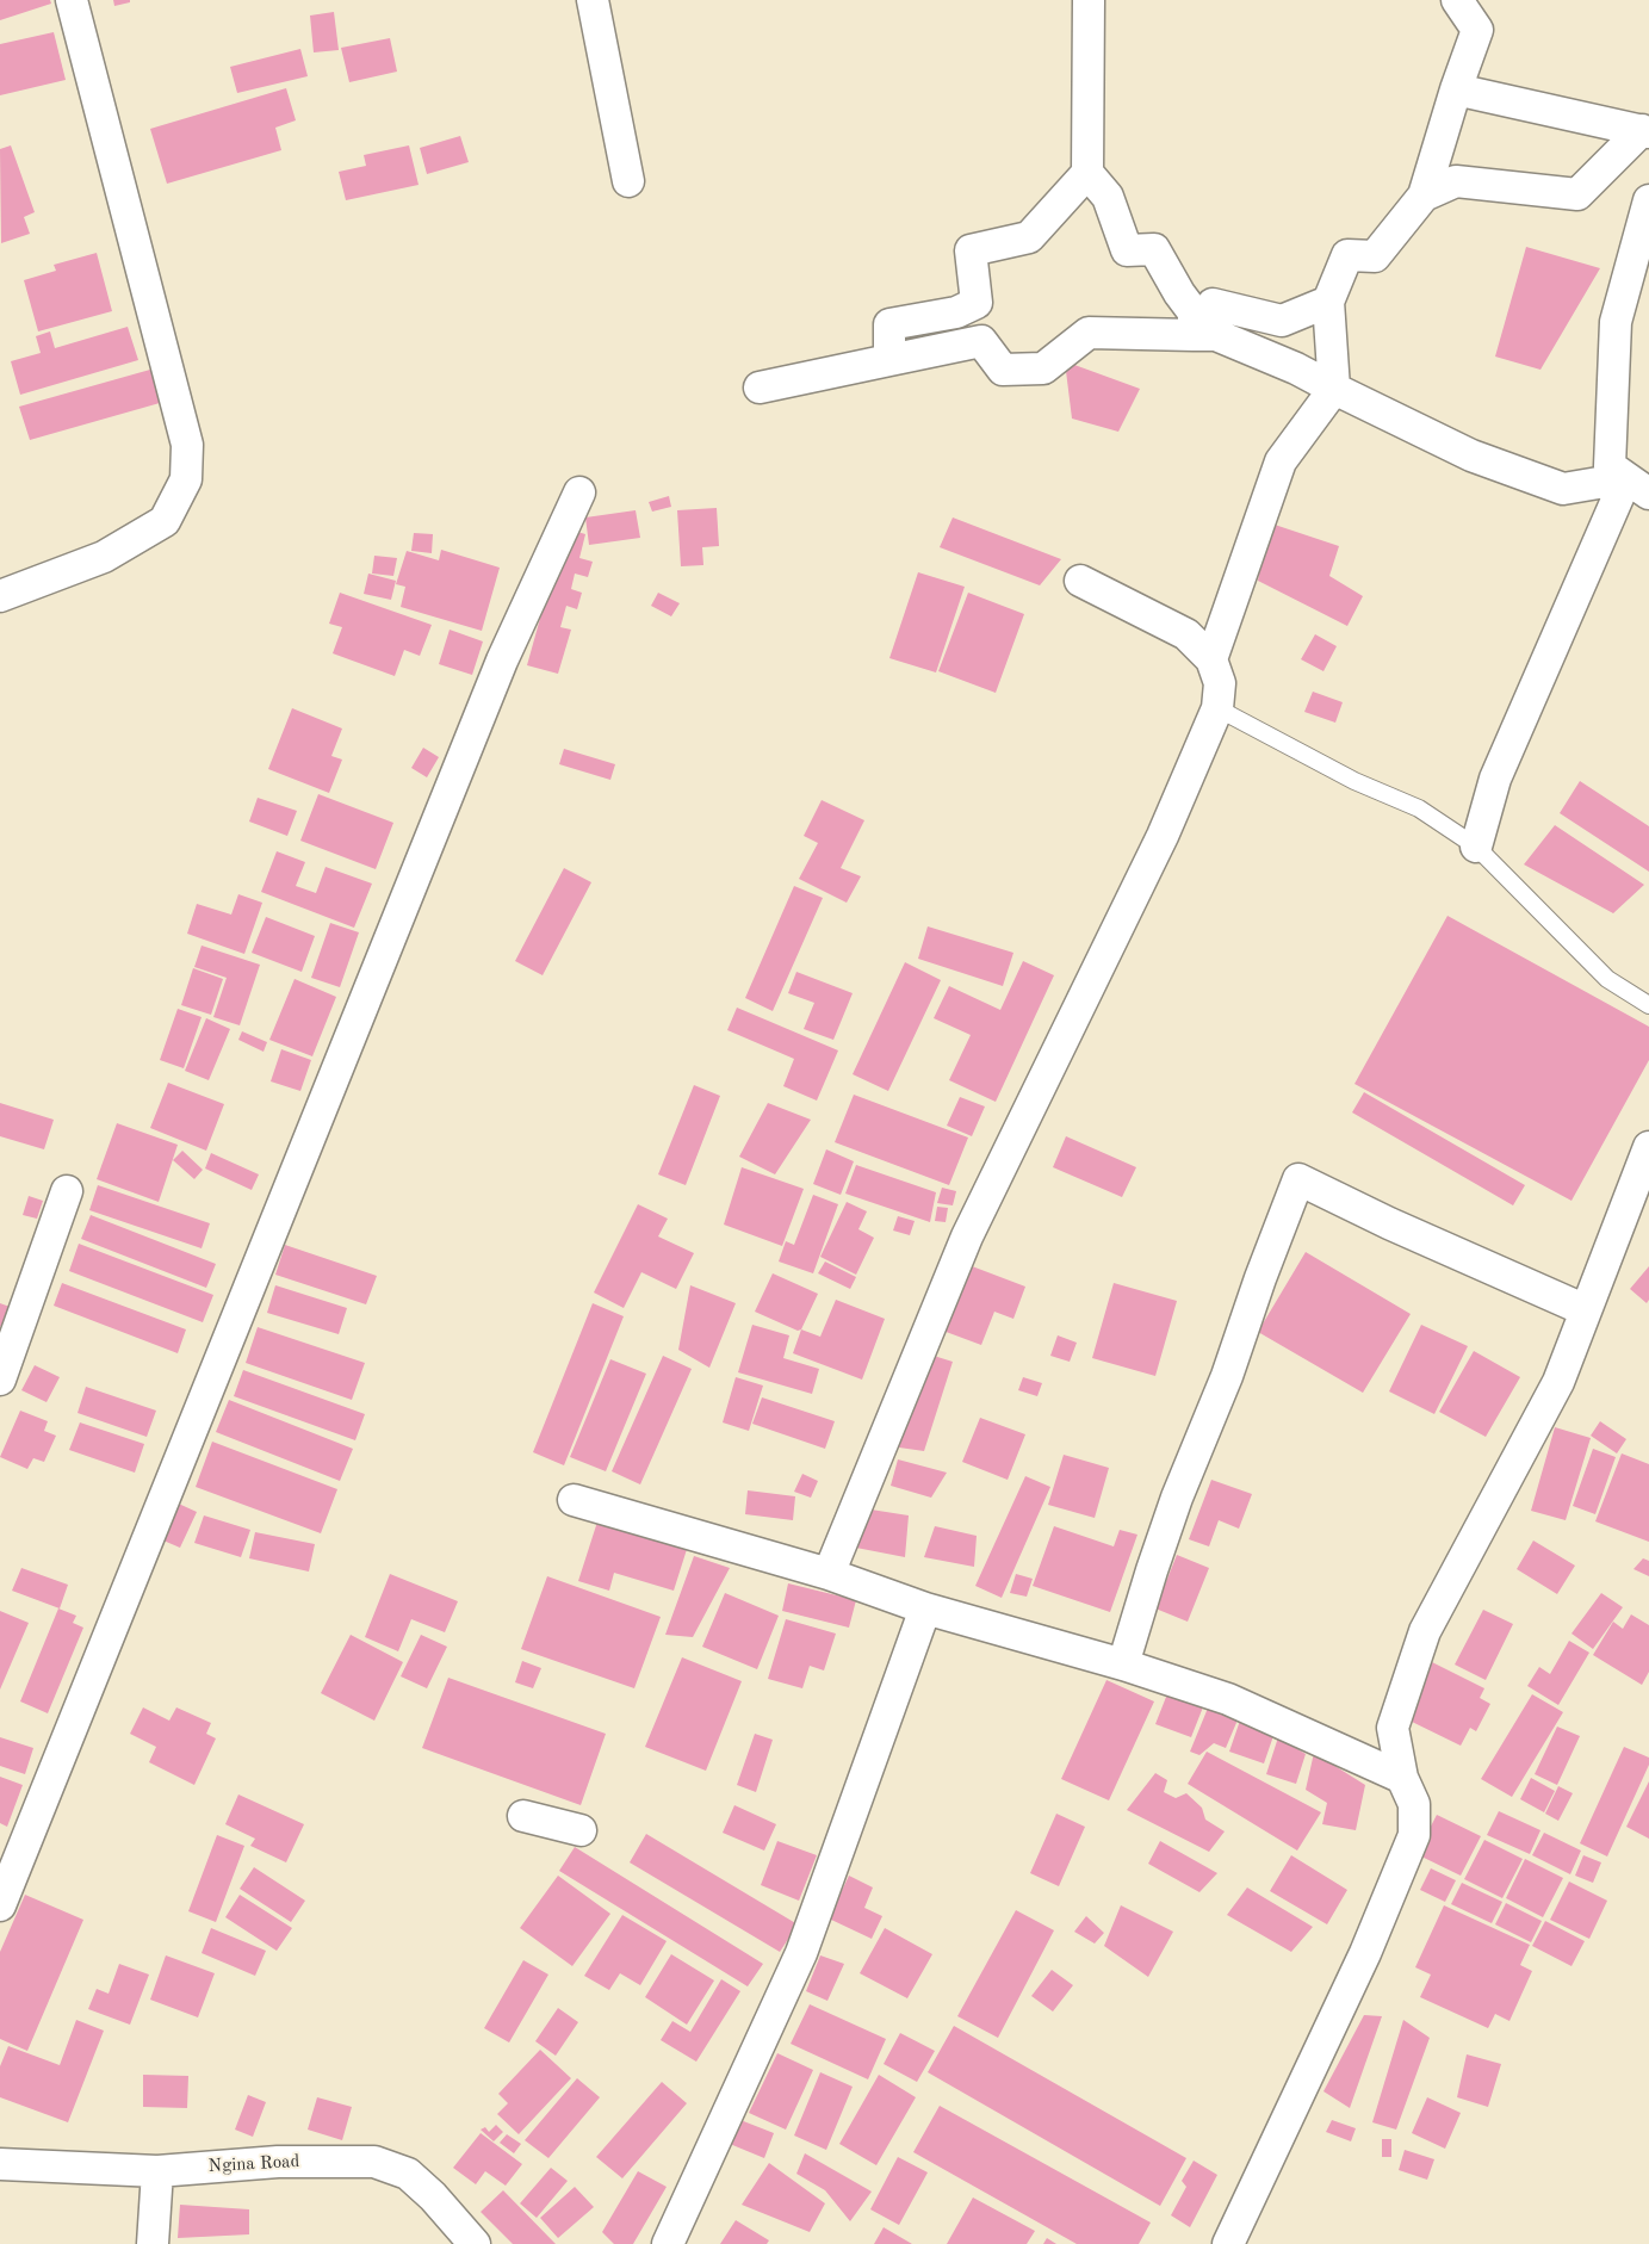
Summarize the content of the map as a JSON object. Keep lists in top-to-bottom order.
{
  "streets": {
    "street": ["Ngina Road"]
  }
}
